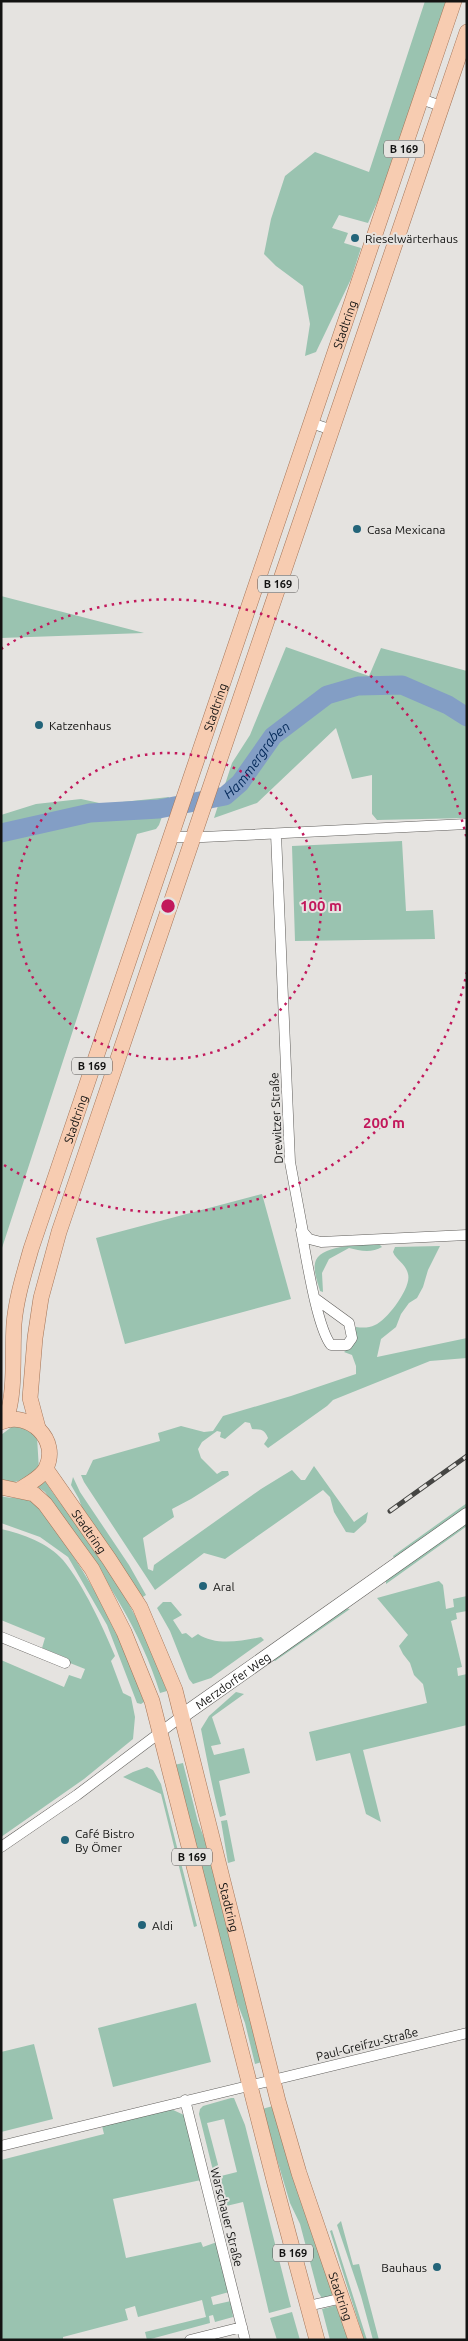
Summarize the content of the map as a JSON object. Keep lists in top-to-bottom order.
{
  "streets": {
    "main road": ["B 169", "Stadtring"],
    "street": [
      "Drewitzer Straße",
      "Merzdorfer Weg",
      "Paul-Greifzu-Straße",
      "Warschauer Straße"
    ]
  },
  "crossings": [
    ["Stadtring", "Merzdorfer Weg"],
    ["Stadtring", "Paul-Greifzu-Straße"]
  ],
  "water": ["Hammergraben"],
  "places": [
    "Rieselwärterhaus",
    "Casa Mexicana",
    "Katzenhaus",
    "Aral",
    "Café Bistro By Ömer",
    "Aldi",
    "Bauhaus"
  ],
  "rings": ["100 m", "200 m"]
}
